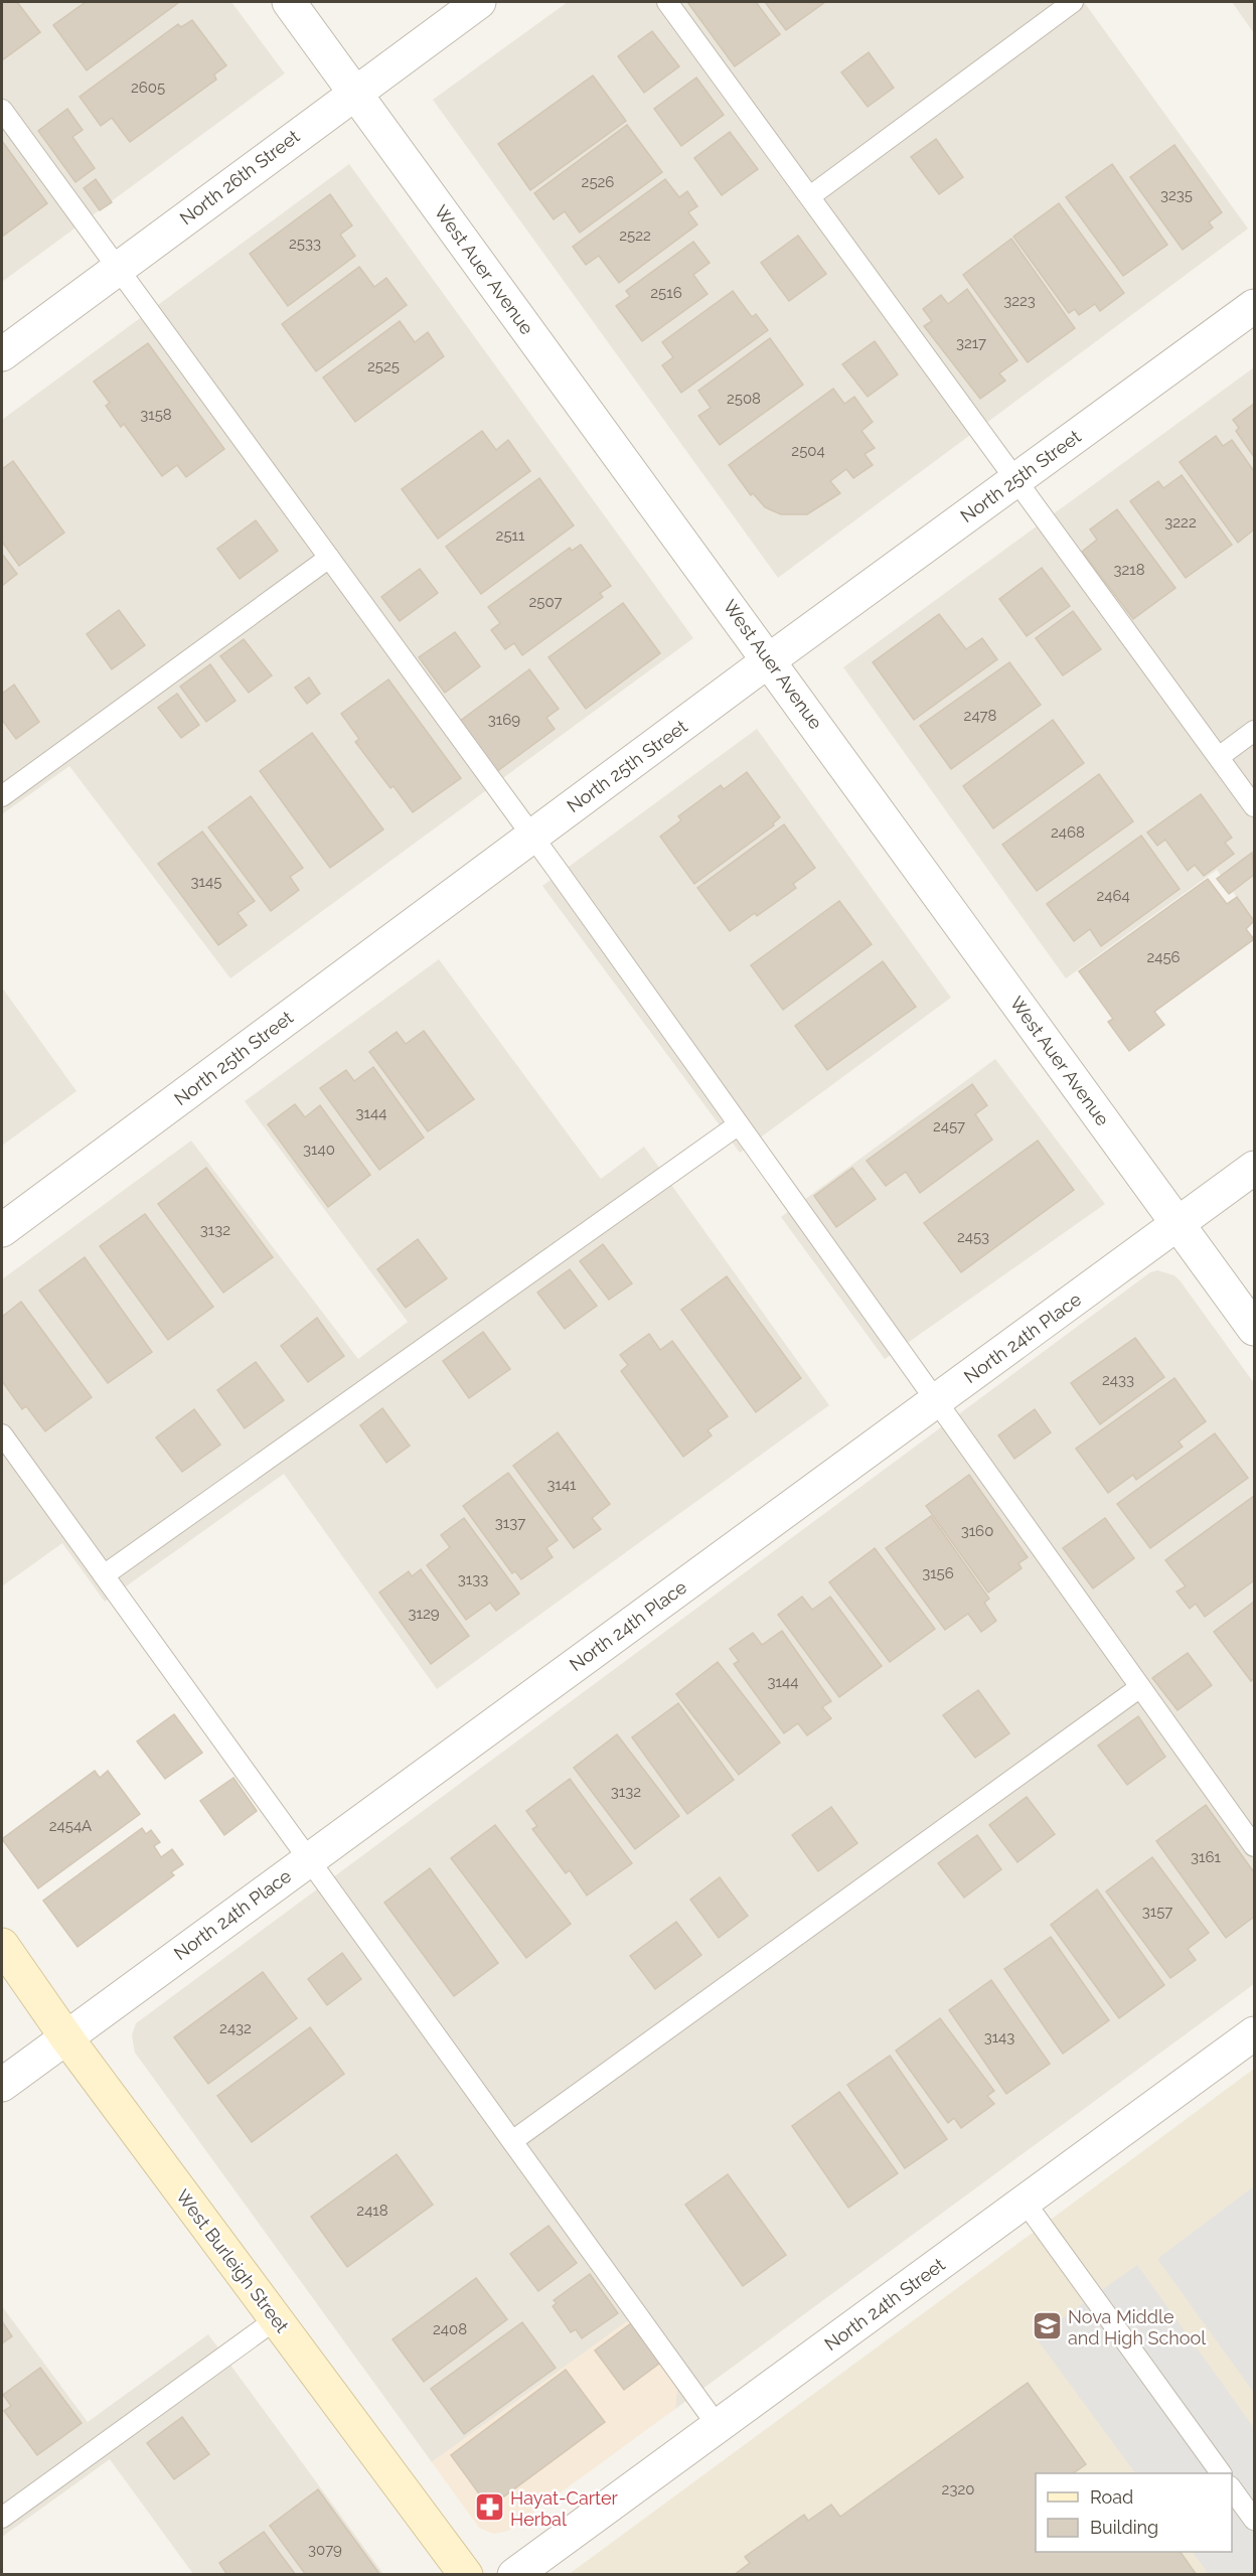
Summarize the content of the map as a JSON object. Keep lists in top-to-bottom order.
{
  "streets": {
    "main road": ["West Burleigh Street"],
    "street": [
      "North 26th Street",
      "West Auer Avenue",
      "North 25th Street",
      "North 24th Place",
      "North 24th Street"
    ]
  },
  "crossings": [
    ["North 26th Street", "West Auer Avenue"],
    ["West Auer Avenue", "North 25th Street"],
    ["West Auer Avenue", "North 24th Place"],
    ["North 24th Place", "West Burleigh Street"]
  ],
  "places": {
    "school or university": ["Nova Middle and High School"],
    "pharmacy": ["Hayat-Carter Herbal"]
  },
  "house_numbers": [
    "2605",
    "2526",
    "3235",
    "2522",
    "2533",
    "2516",
    "3223",
    "3217",
    "2525",
    "2508",
    "3158",
    "2504",
    "3222",
    "2511",
    "3218",
    "2507",
    "2478",
    "3169",
    "2468",
    "3145",
    "2464",
    "2456",
    "3144",
    "2457",
    "3140",
    "3132",
    "2453",
    "2433",
    "3141",
    "3137",
    "3160",
    "3156",
    "3133",
    "3129",
    "3144",
    "3132",
    "2454A",
    "3161",
    "3157",
    "2432",
    "3143",
    "2418",
    "2408",
    "2320",
    "3079"
  ],
  "legend": ["Road", "Building"]
}
